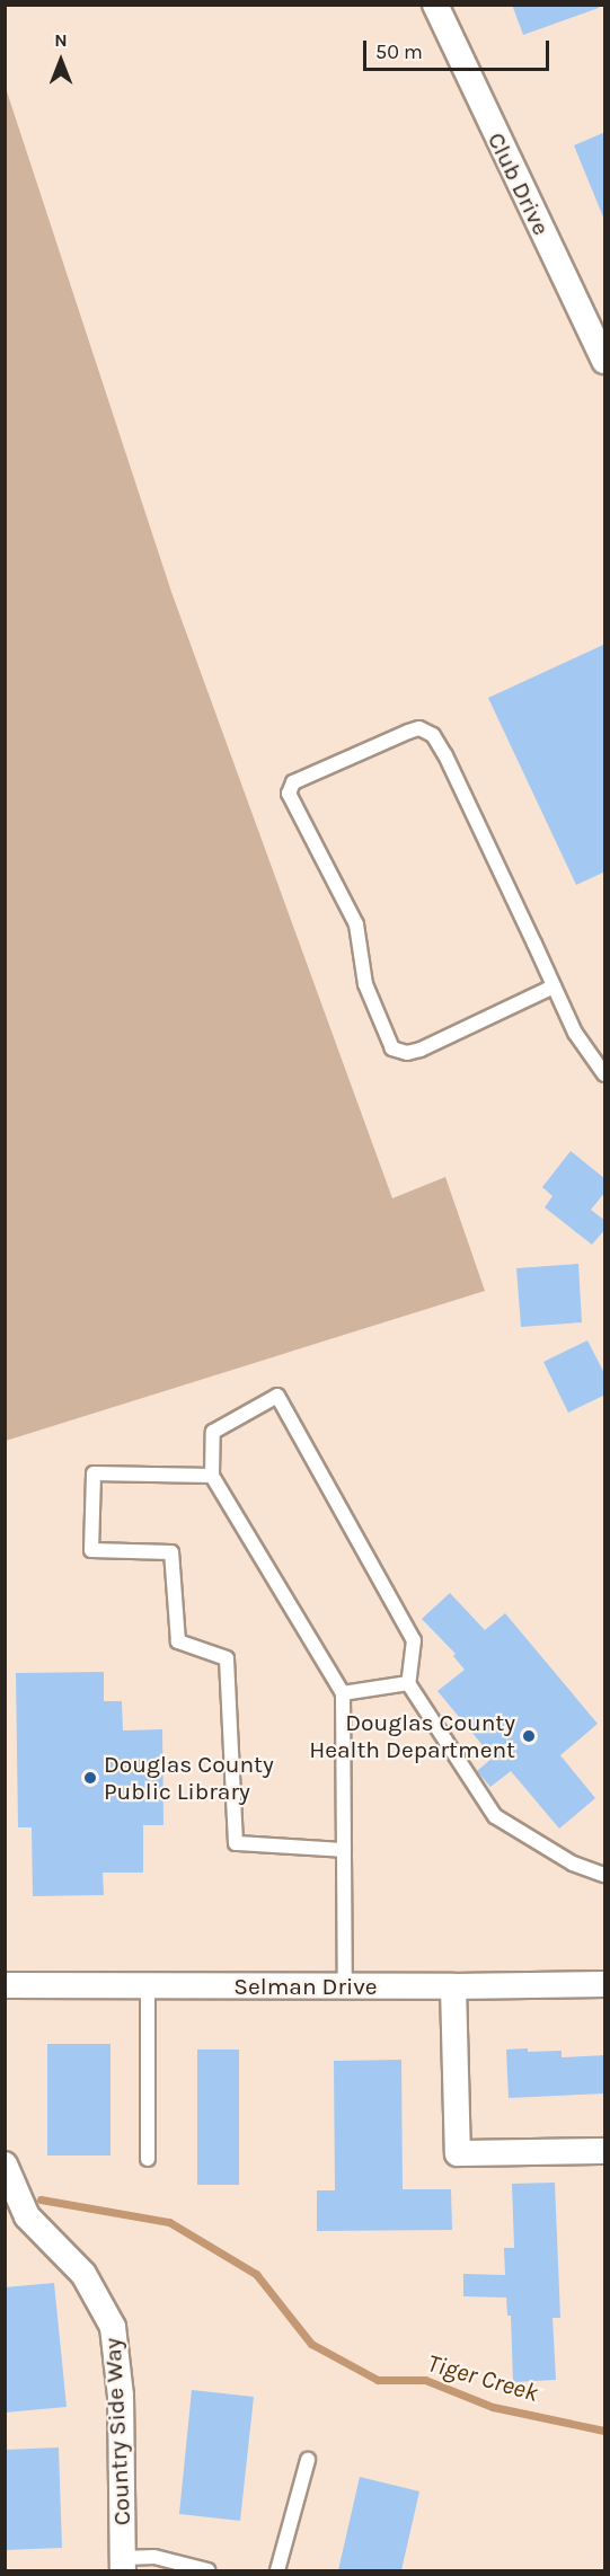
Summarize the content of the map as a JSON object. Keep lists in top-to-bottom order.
{
  "streets": {
    "street": ["Club Drive", "Selman Drive", "Country Side Way"]
  },
  "water": ["Tiger Creek"],
  "places": ["Douglas County Health Department", "Douglas County Public Library"],
  "scale_bar": "50 m",
  "north": "top"
}
